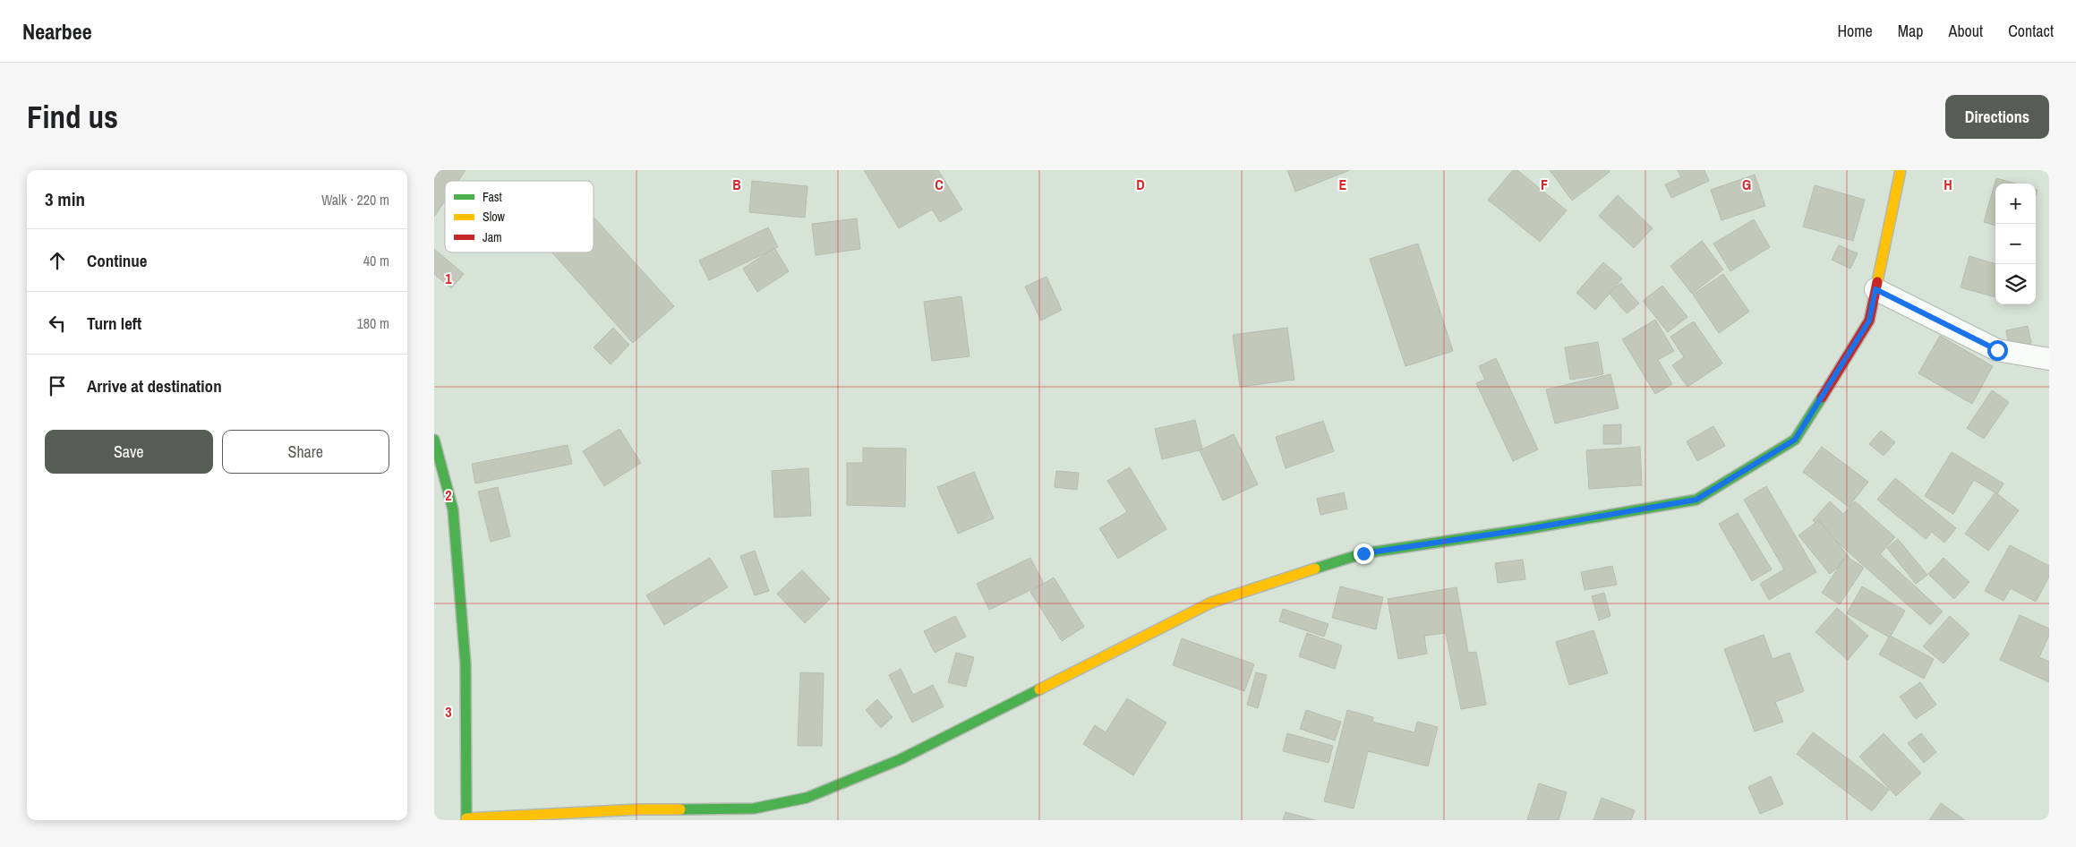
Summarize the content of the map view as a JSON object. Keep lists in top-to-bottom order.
{
  "legend": ["Fast", "Slow", "Jam"],
  "page": {
    "header": "Nearbee",
    "nav": [
      "Home",
      "Map",
      "About",
      "Contact"
    ],
    "buttons": [
      "Directions",
      ["Save", "Share"]
    ],
    "title": "Find us",
    "heading": ["3 min", "Walk · 220 m"],
    "map_buttons": ["+", "−"],
    "list": [
      ["Continue", "40 m"],
      ["Turn left", "180 m"],
      "Arrive at destination"
    ]
  },
  "grid": {
    "columns": [
      "B",
      "C",
      "D",
      "E",
      "F",
      "G",
      "H"
    ],
    "rows": ["1", "2", "3"]
  }
}
